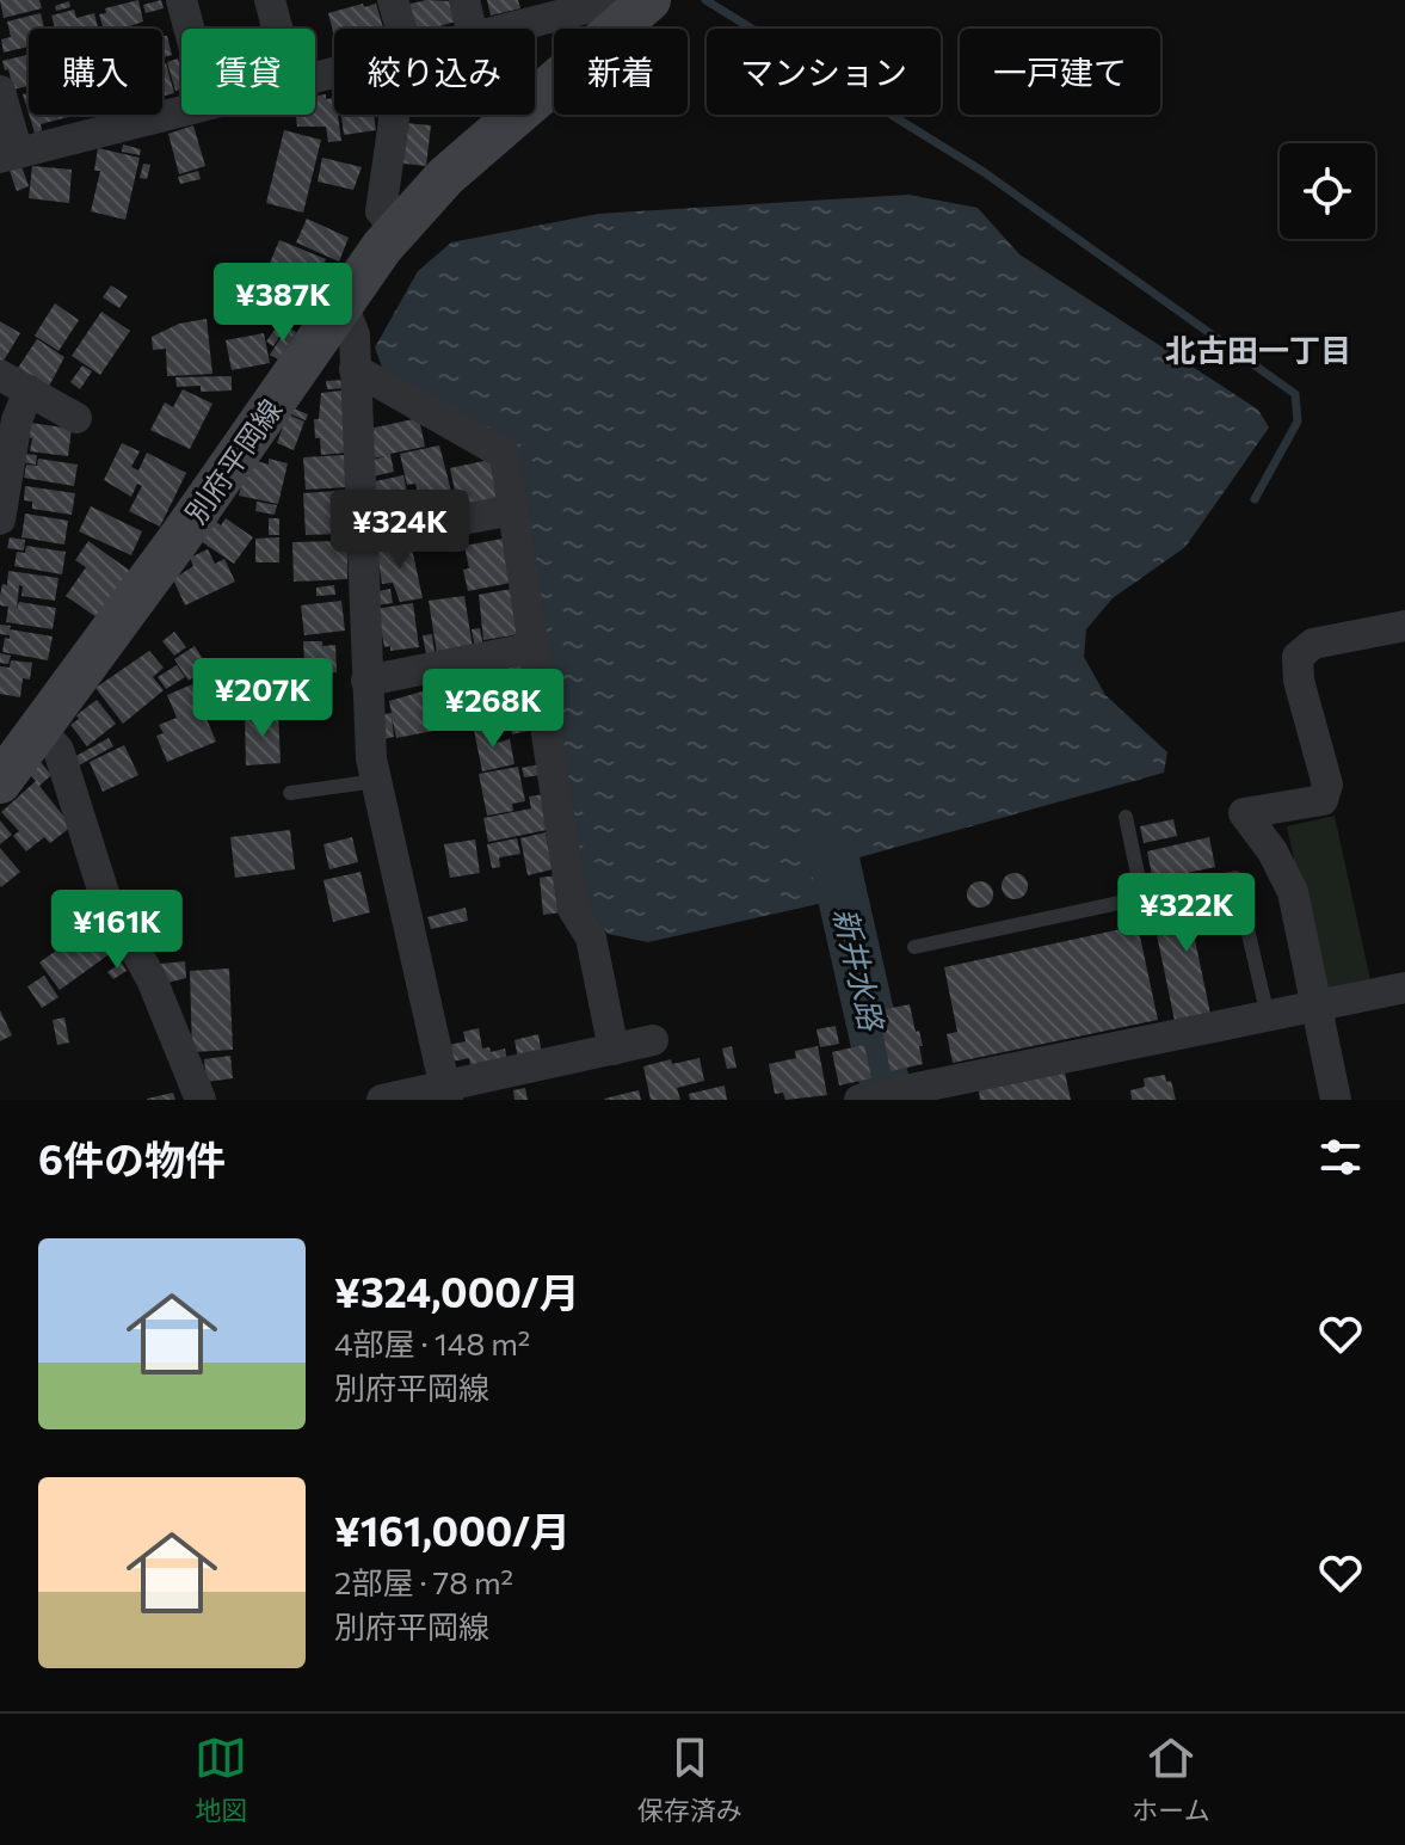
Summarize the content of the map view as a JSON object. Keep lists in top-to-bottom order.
{
  "streets": {
    "main road": ["別府平岡線"]
  },
  "districts": ["北古田一丁目"],
  "water": ["新井水路"],
  "page": {
    "chip": [
      "購入",
      "賃貸",
      "絞り込み",
      "新着",
      "マンション",
      "一戸建て"
    ],
    "price": [
      "¥387K",
      "¥324K",
      "¥207K",
      "¥268K",
      "¥322K",
      "¥161K"
    ],
    "heading": "6件の物件",
    "list": [
      {
        "name": "¥324,000/月",
        "note": "4部屋 · 148 m² · 別府平岡線"
      },
      {
        "name": "¥161,000/月",
        "note": "2部屋 · 78 m² · 別府平岡線"
      }
    ],
    "tabs": ["地図", "保存済み", "ホーム"]
  }
}
